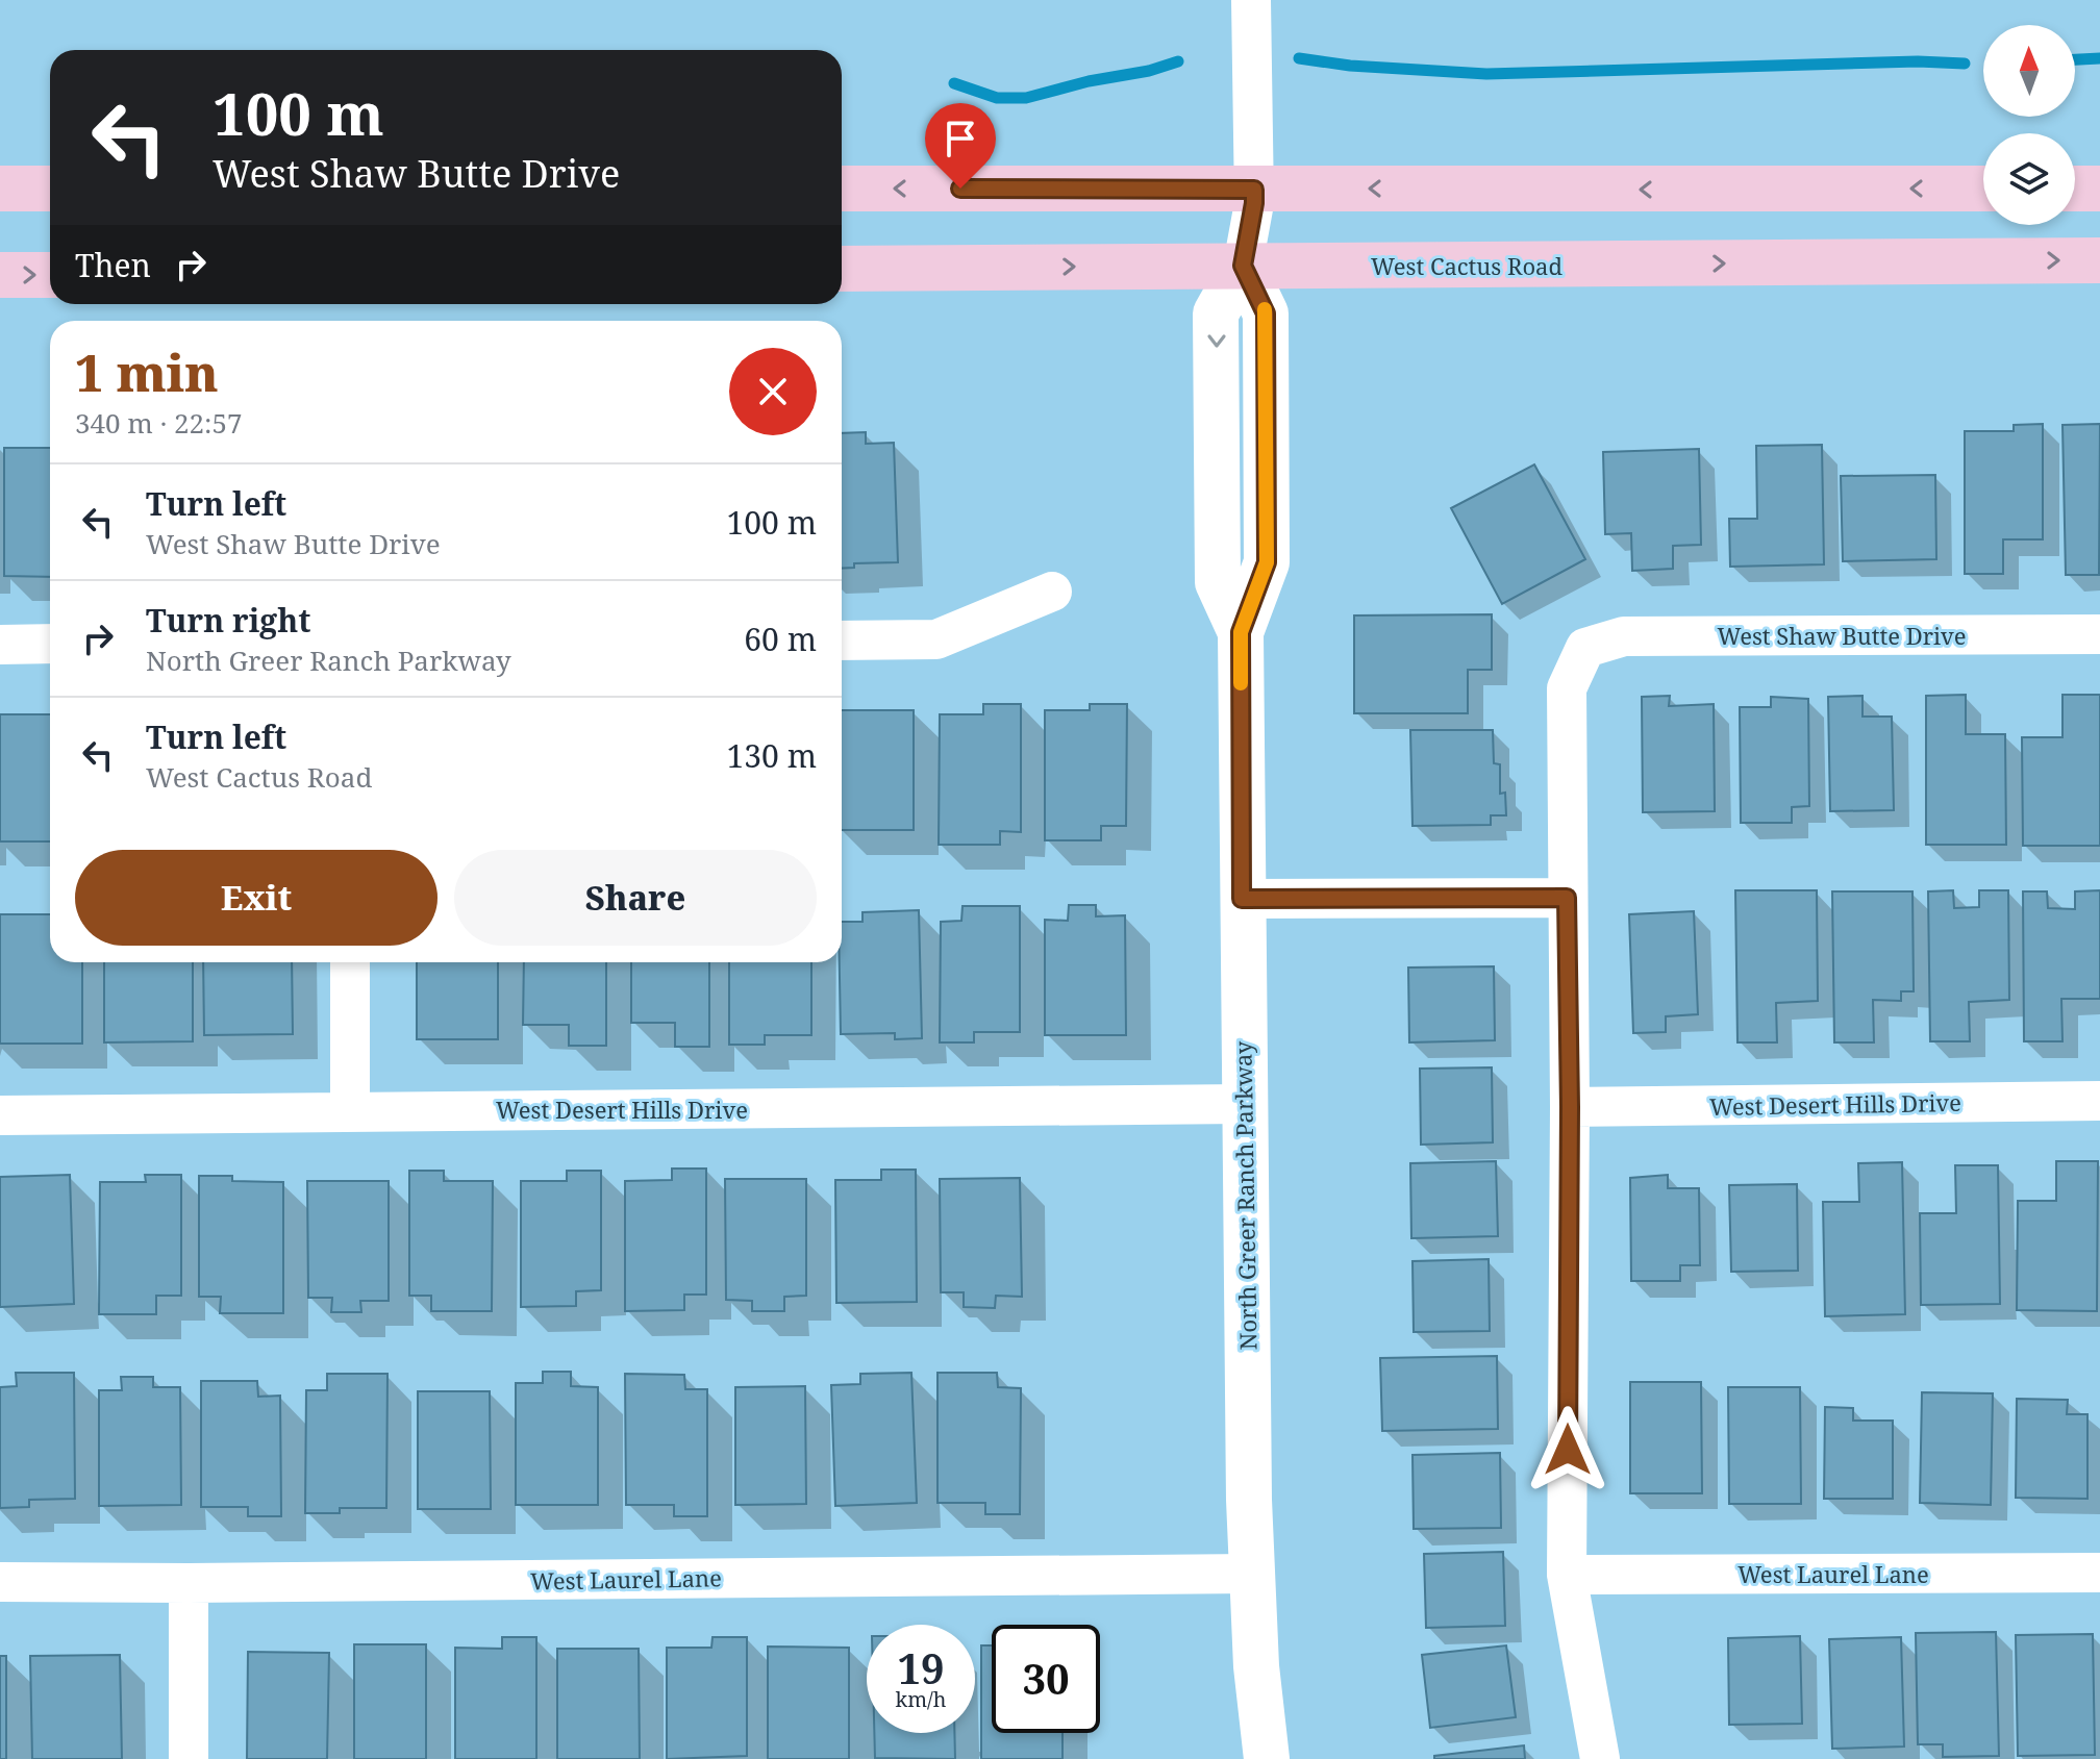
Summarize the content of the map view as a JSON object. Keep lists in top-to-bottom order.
{
  "streets": {
    "main road": ["West Cactus Road"],
    "street": [
      "West Shaw Butte Drive",
      "West Desert Hills Drive",
      "North Greer Ranch Parkway",
      "West Laurel Lane"
    ]
  },
  "crossings": [
    ["West Cactus Road", "North Greer Ranch Parkway"],
    ["West Desert Hills Drive", "North Greer Ranch Parkway"],
    ["North Greer Ranch Parkway", "West Laurel Lane"]
  ],
  "north": "top",
  "page": {
    "turn": ["100 m", "West Shaw Butte Drive"],
    "then": "Then",
    "heading": ["1 min", "340 m · 22:57"],
    "list": [
      {
        "name": "Turn left",
        "note": "West Shaw Butte Drive",
        "value": "100 m"
      },
      {
        "name": "Turn right",
        "note": "North Greer Ranch Parkway",
        "value": "60 m"
      },
      {
        "name": "Turn left",
        "note": "West Cactus Road",
        "value": "130 m"
      }
    ],
    "buttons": ["Exit", "Share"],
    "speed": "19 km/h",
    "limit": "30"
  }
}
